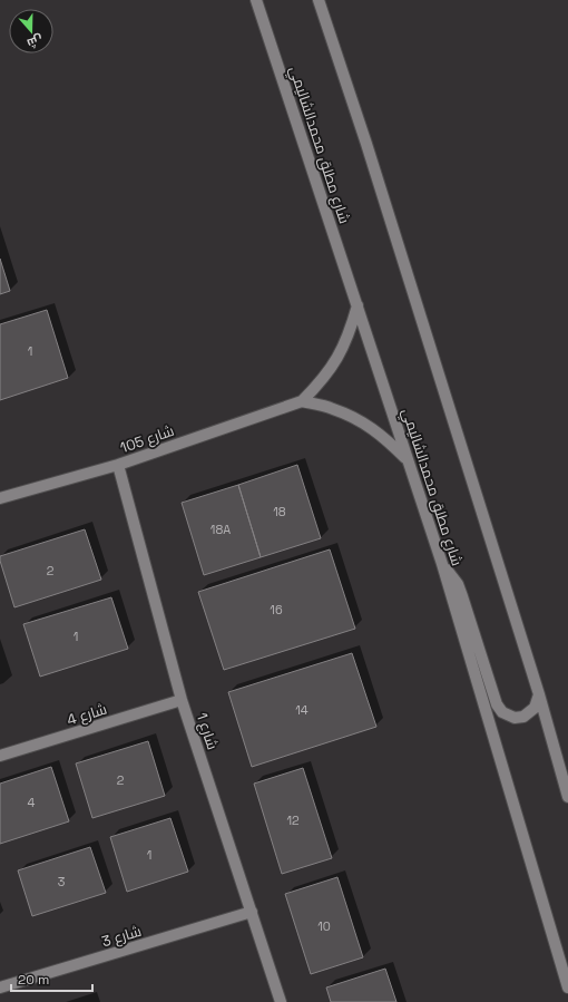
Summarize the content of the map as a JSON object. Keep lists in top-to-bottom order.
{
  "streets": {
    "street": [
      "شارع مطلق محمدالشاليمي",
      "شارع 105",
      "شارع 4",
      "شارع 1",
      "شارع 3"
    ]
  },
  "crossings": [
    ["شارع مطلق محمدالشاليمي", "شارع 105"],
    ["شارع 105", "شارع 1"],
    ["شارع 4", "شارع 1"],
    ["شارع 1", "شارع 3"]
  ],
  "house_numbers": [
    "1",
    "18",
    "18A",
    "2",
    "16",
    "1",
    "14",
    "2",
    "4",
    "12",
    "1",
    "3",
    "10"
  ],
  "scale_bar": "20 m",
  "north": "bottom"
}
